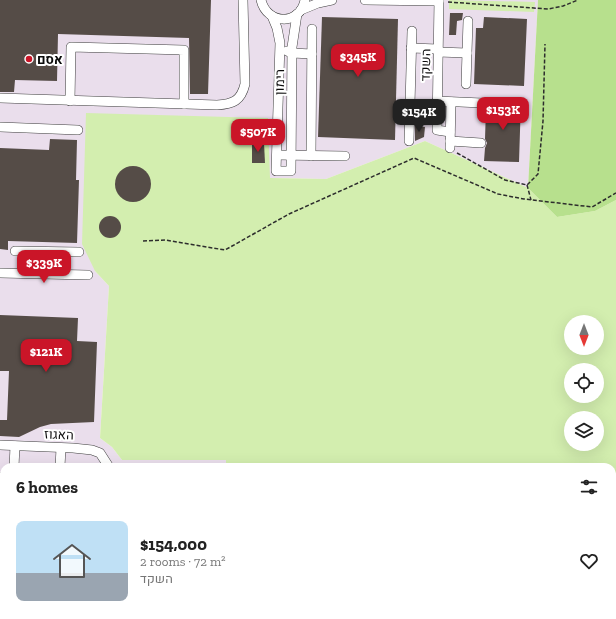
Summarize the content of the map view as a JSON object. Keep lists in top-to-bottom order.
{
  "streets": {
    "street": ["השקד", "רימון", "האגוז"]
  },
  "places": ["אסם"],
  "north": "bottom",
  "page": {
    "price": [
      "$345K",
      "$153K",
      "$154K",
      "$507K",
      "$339K",
      "$121K"
    ],
    "heading": "6 homes",
    "list": [
      {
        "name": "$154,000",
        "note": "2 rooms · 72 m² · השקד"
      }
    ]
  }
}
